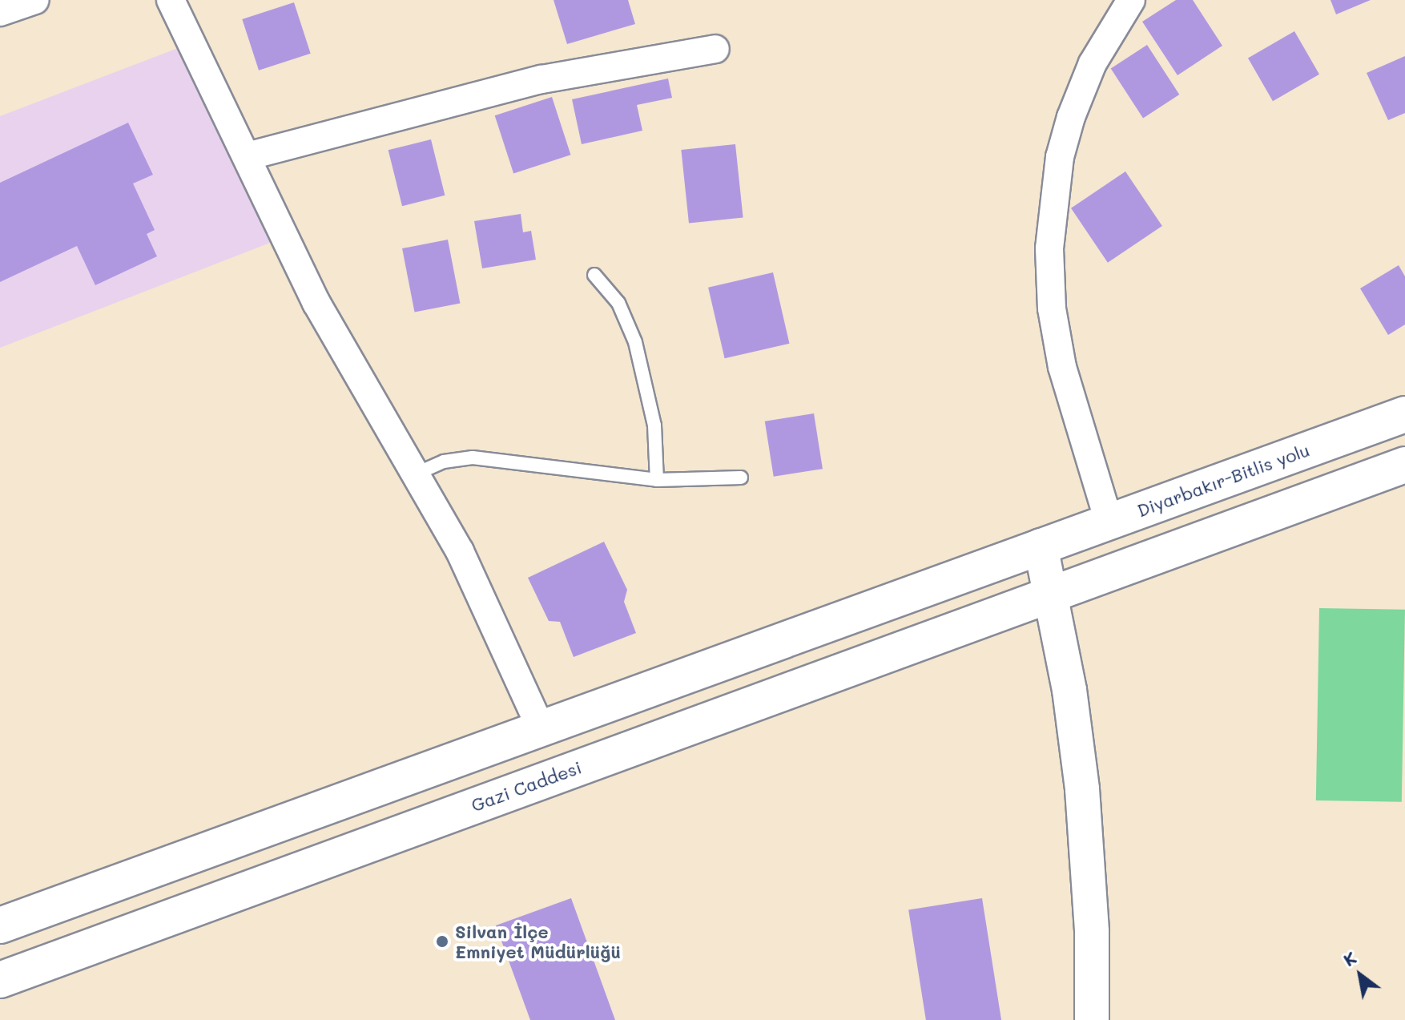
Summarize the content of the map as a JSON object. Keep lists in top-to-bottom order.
{
  "streets": {
    "highway": ["Diyarbakır-Bitlis yolu", "Gazi Caddesi"]
  },
  "places": ["Silvan İlçe Emniyet Müdürlüğü"],
  "north": "top left"
}
